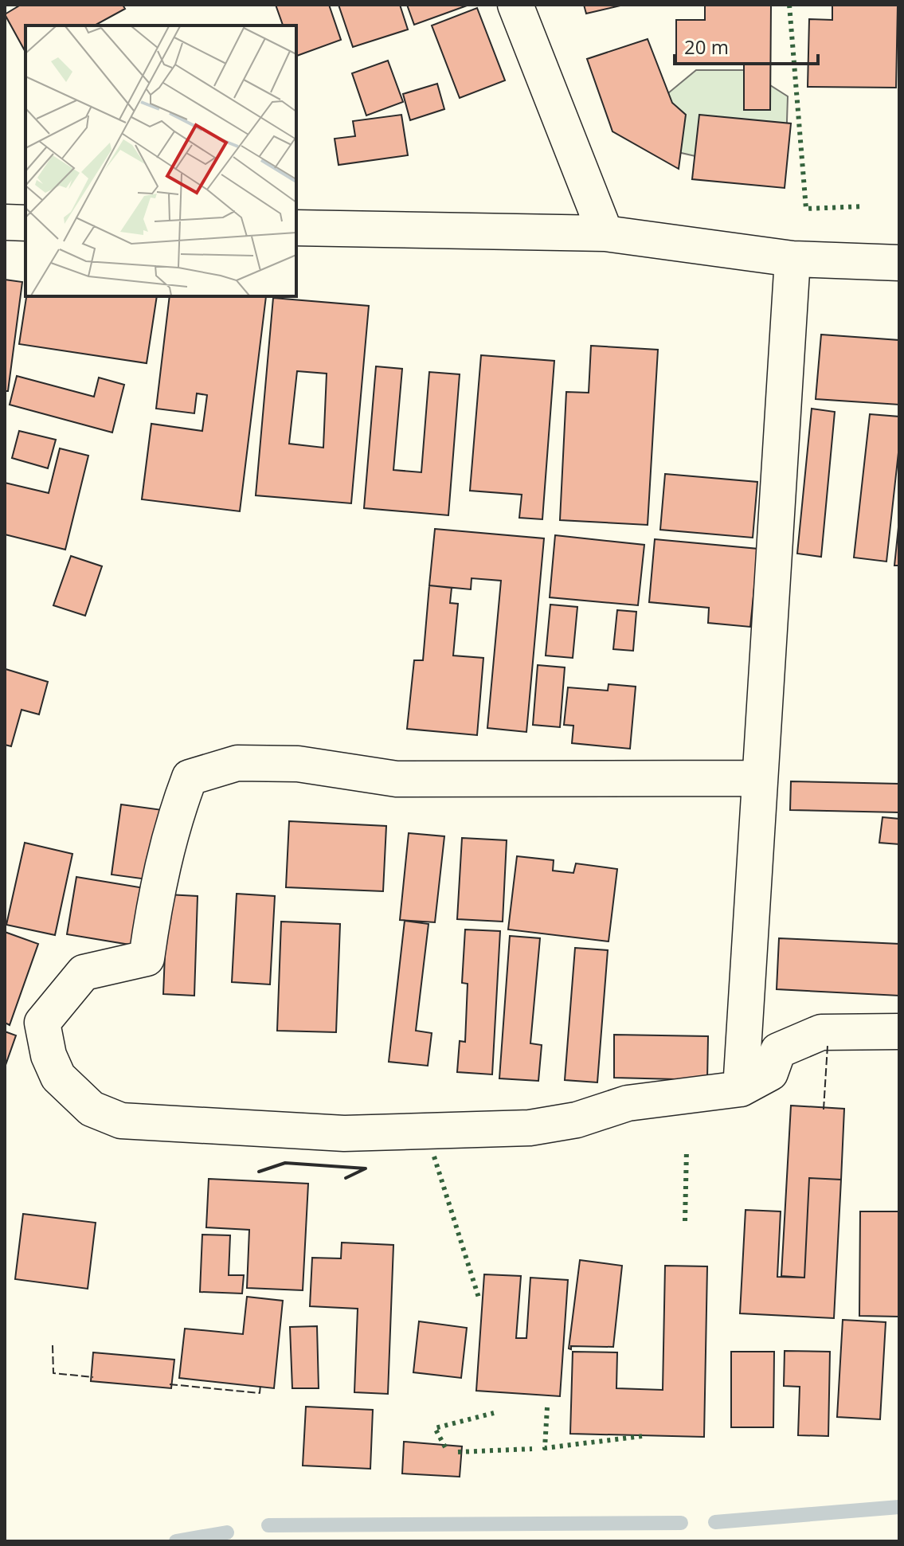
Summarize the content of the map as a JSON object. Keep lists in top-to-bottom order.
{
  "scale_bar": "20 m"
}
